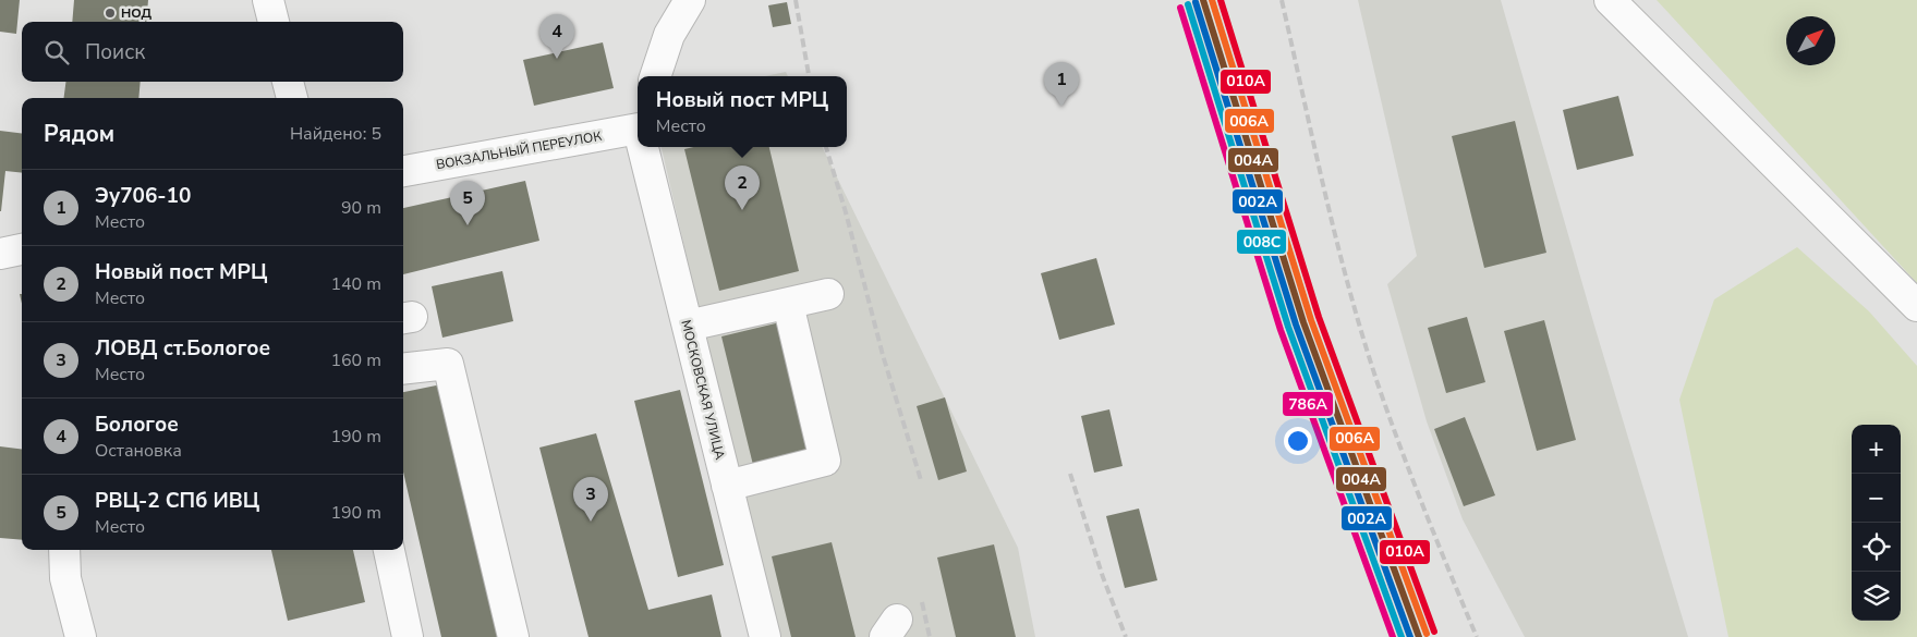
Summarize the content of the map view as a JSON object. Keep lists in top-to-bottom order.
{
  "streets": {
    "street": ["ВОКЗАЛЬНЫЙ ПЕРЕУЛОК", "МОСКОВСКАЯ УЛИЦА"]
  },
  "places": ["НОД"],
  "lines": [
    "transit line 004А",
    "transit line 006А",
    "transit line 010А",
    "transit line 002А",
    "transit line 008С",
    "transit line 786А"
  ],
  "north": "top right",
  "page": {
    "pins": [
      "4",
      "1",
      "2",
      "5",
      "3"
    ],
    "search": "Поиск",
    "popup": ["Новый пост МРЦ", "Место"],
    "heading": ["Рядом", "Найдено: 5"],
    "list": [
      {
        "mark": "1",
        "name": "Эу706-10",
        "note": "Место",
        "value": "90 m"
      },
      {
        "mark": "2",
        "name": "Новый пост МРЦ",
        "note": "Место",
        "value": "140 m"
      },
      {
        "mark": "3",
        "name": "ЛОВД ст.Бологое",
        "note": "Место",
        "value": "160 m"
      },
      {
        "mark": "4",
        "name": "Бологое",
        "note": "Остановка",
        "value": "190 m"
      },
      {
        "mark": "5",
        "name": "РВЦ-2 СПб ИВЦ",
        "note": "Место",
        "value": "190 m"
      }
    ],
    "map_buttons": ["+", "−"]
  }
}
